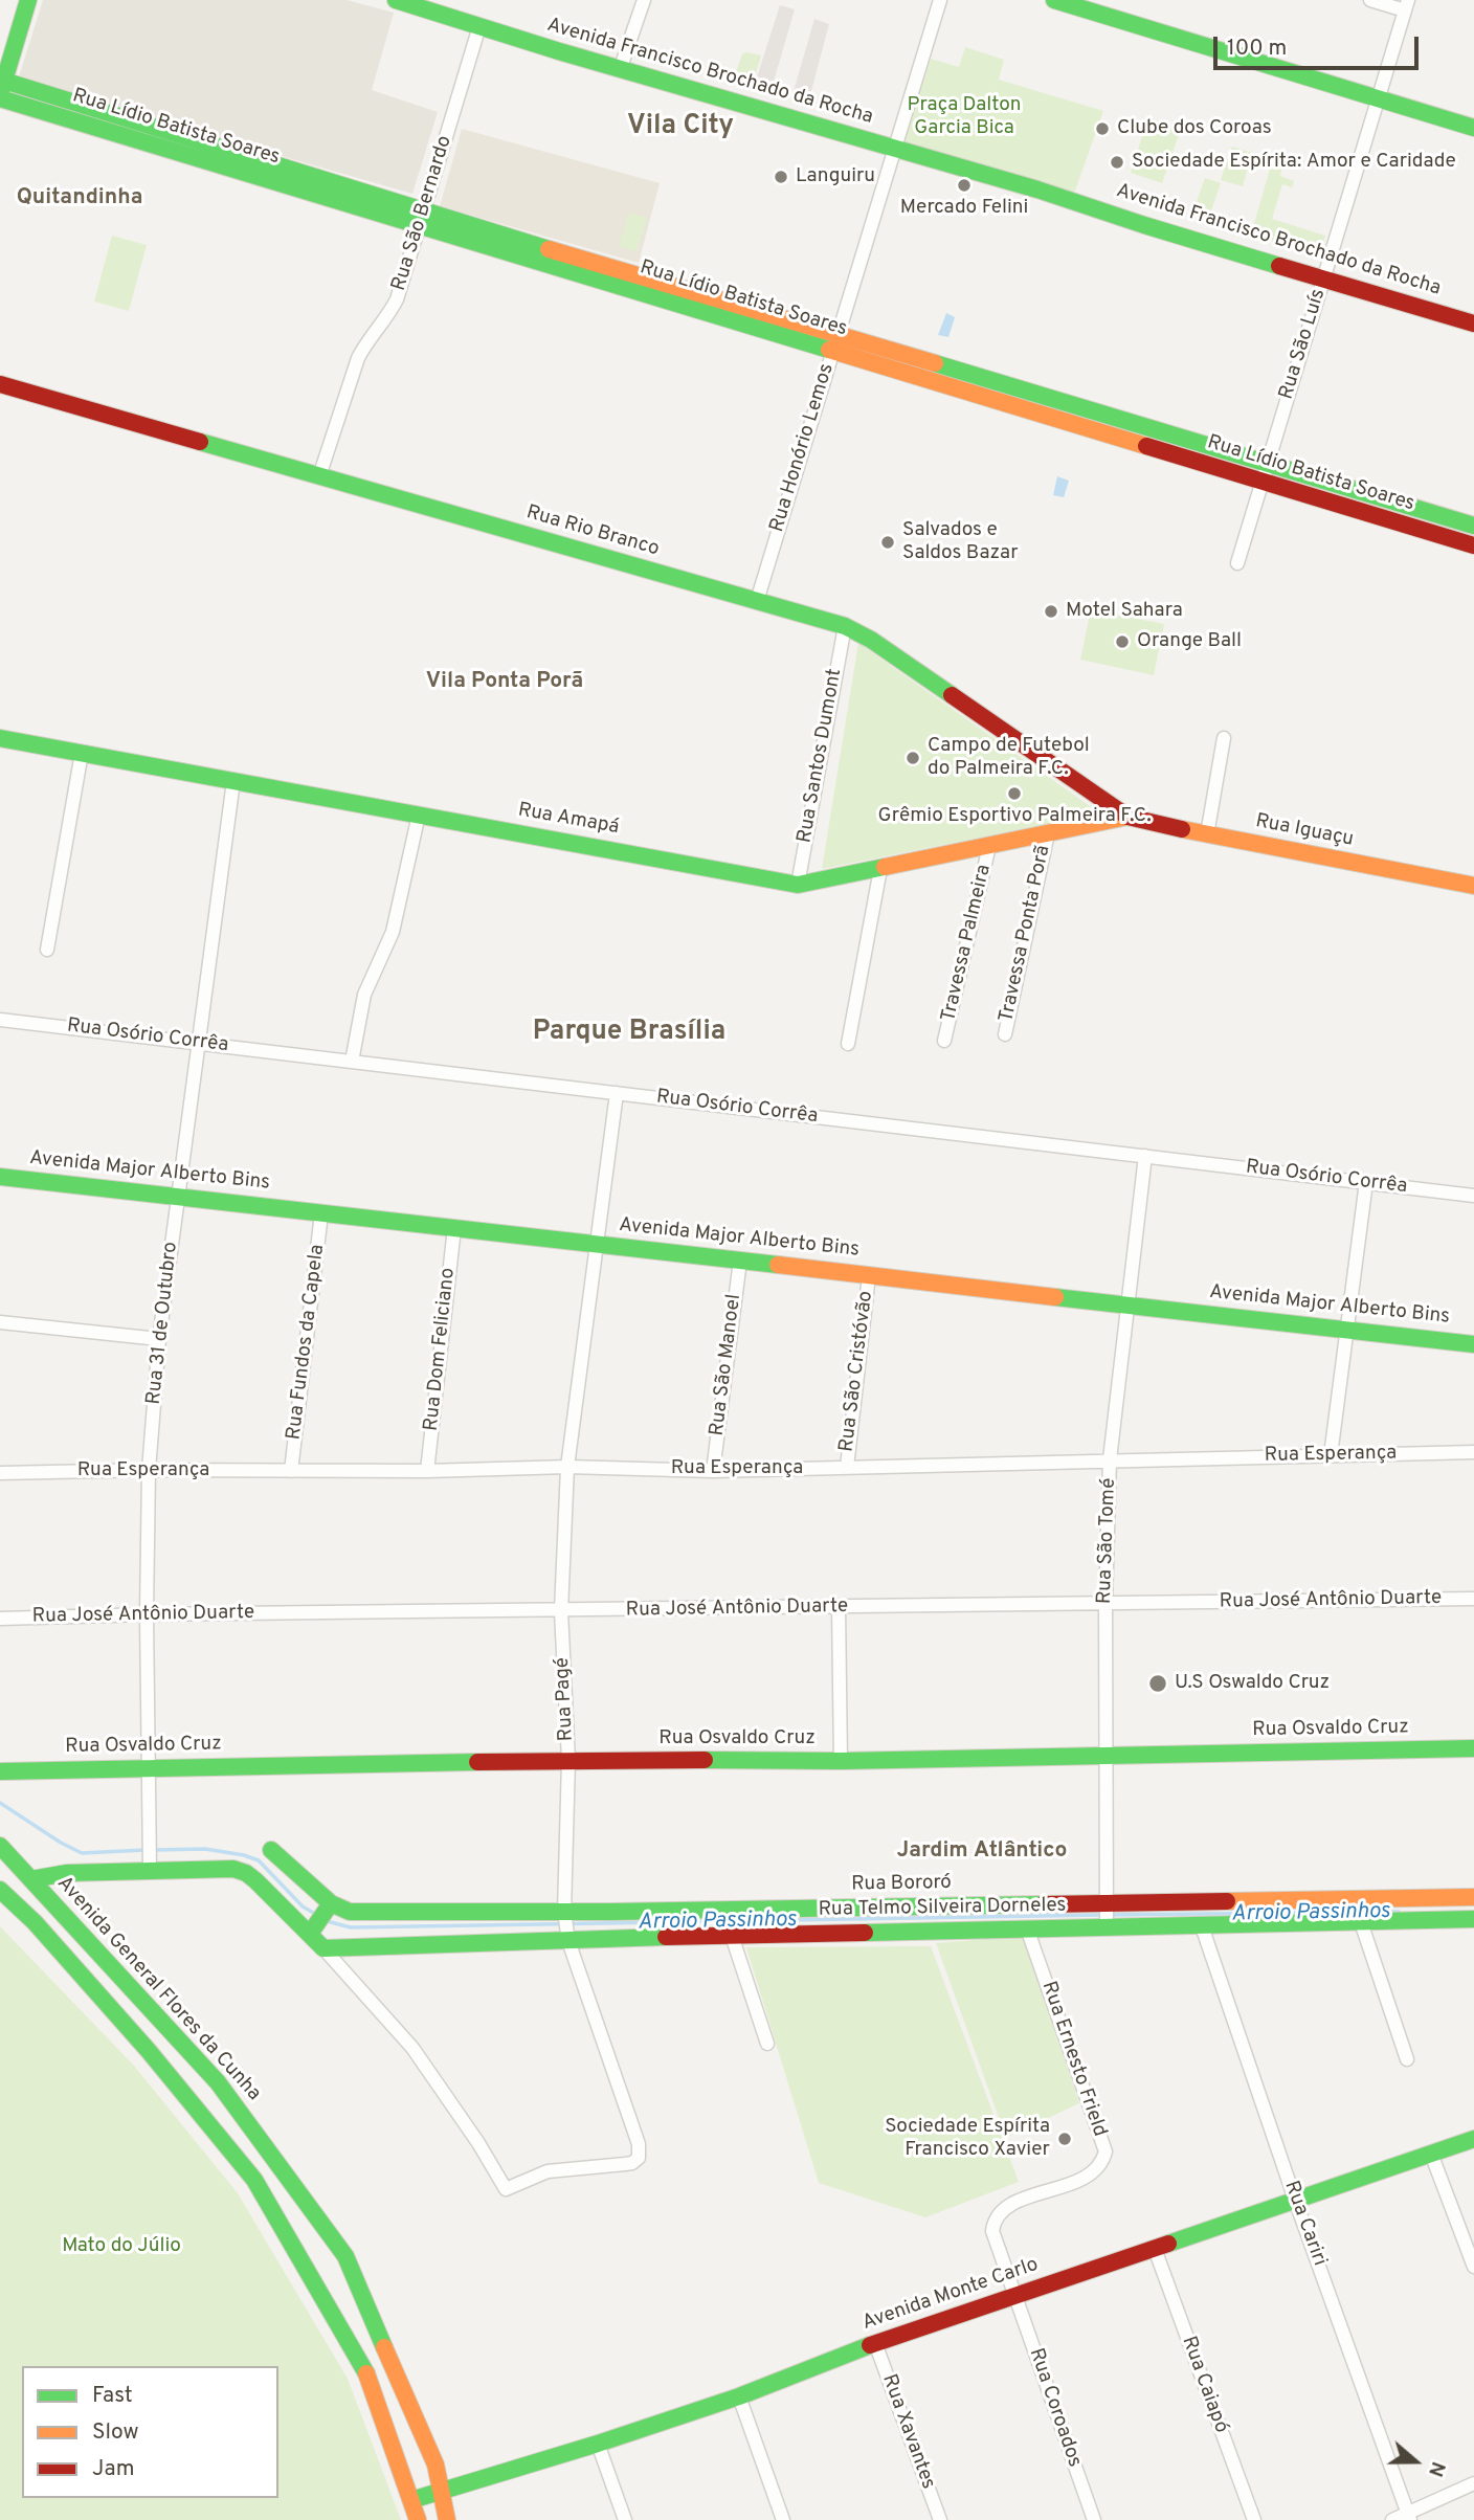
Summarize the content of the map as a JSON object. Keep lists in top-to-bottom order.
{
  "streets": {
    "street": [
      "Avenida Francisco Brochado da Rocha",
      "Rua Lídio Batista Soares",
      "Rua São Bernardo",
      "Rua São Luís",
      "Rua Honório Lemos",
      "Rua Rio Branco",
      "Rua Santos Dumont",
      "Rua Amapá",
      "Rua Iguaçu",
      "Travessa Ponta Porã",
      "Travessa Palmeira",
      "Rua Osório Corrêa",
      "Avenida Major Alberto Bins",
      "Rua 31 de Outubro",
      "Rua Fundos da Capela",
      "Rua Dom Feliciano",
      "Rua São Manoel",
      "Rua São Cristóvão",
      "Rua Esperança",
      "Rua São Tomé",
      "Rua José Antônio Duarte",
      "Rua Pagé",
      "Rua Osvaldo Cruz",
      "Rua Bororó",
      "Rua Telmo Silveira Dorneles",
      "Avenida General Flores da Cunha",
      "Rua Ernesto Frield",
      "Rua Cariri",
      "Avenida Monte Carlo",
      "Rua Caiapó",
      "Rua Coroados",
      "Rua Xavantes"
    ]
  },
  "crossings": [
    ["Avenida Francisco Brochado da Rocha", "Rua São Bernardo"],
    ["Avenida Francisco Brochado da Rocha", "Rua São Luís"],
    ["Avenida Francisco Brochado da Rocha", "Rua Honório Lemos"],
    ["Rua Lídio Batista Soares", "Rua São Bernardo"],
    ["Rua Lídio Batista Soares", "Rua São Luís"],
    ["Rua Lídio Batista Soares", "Rua Honório Lemos"],
    ["Rua São Bernardo", "Rua Rio Branco"],
    ["Rua Honório Lemos", "Rua Rio Branco"],
    ["Rua Rio Branco", "Rua Santos Dumont"],
    ["Rua Rio Branco", "Rua Amapá"],
    ["Rua Rio Branco", "Rua Iguaçu"],
    ["Rua Santos Dumont", "Rua Amapá"],
    ["Rua Amapá", "Rua Iguaçu"],
    ["Rua Amapá", "Travessa Ponta Porã"],
    ["Rua Amapá", "Travessa Palmeira"],
    ["Rua Amapá", "Rua 31 de Outubro"],
    ["Rua Osório Corrêa", "Rua 31 de Outubro"],
    ["Rua Osório Corrêa", "Rua São Tomé"],
    ["Rua Osório Corrêa", "Rua Pagé"],
    ["Avenida Major Alberto Bins", "Rua 31 de Outubro"],
    ["Avenida Major Alberto Bins", "Rua Fundos da Capela"],
    ["Avenida Major Alberto Bins", "Rua Dom Feliciano"],
    ["Avenida Major Alberto Bins", "Rua São Manoel"],
    ["Avenida Major Alberto Bins", "Rua São Cristóvão"],
    ["Avenida Major Alberto Bins", "Rua São Tomé"],
    ["Avenida Major Alberto Bins", "Rua Pagé"],
    ["Rua 31 de Outubro", "Rua Esperança"],
    ["Rua 31 de Outubro", "Rua José Antônio Duarte"],
    ["Rua 31 de Outubro", "Rua Osvaldo Cruz"],
    ["Rua Fundos da Capela", "Rua Esperança"],
    ["Rua Dom Feliciano", "Rua Esperança"],
    ["Rua São Manoel", "Rua Esperança"],
    ["Rua São Cristóvão", "Rua Esperança"],
    ["Rua Esperança", "Rua São Tomé"],
    ["Rua Esperança", "Rua Pagé"],
    ["Rua São Tomé", "Rua José Antônio Duarte"],
    ["Rua São Tomé", "Rua Osvaldo Cruz"],
    ["Rua São Tomé", "Rua Bororó"],
    ["Rua São Tomé", "Rua Telmo Silveira Dorneles"],
    ["Rua José Antônio Duarte", "Rua Pagé"],
    ["Rua Pagé", "Rua Osvaldo Cruz"],
    ["Rua Pagé", "Rua Bororó"],
    ["Rua Pagé", "Rua Telmo Silveira Dorneles"],
    ["Rua Telmo Silveira Dorneles", "Rua Ernesto Frield"],
    ["Rua Telmo Silveira Dorneles", "Rua Cariri"],
    ["Avenida General Flores da Cunha", "Avenida Monte Carlo"],
    ["Rua Ernesto Frield", "Avenida Monte Carlo"],
    ["Rua Ernesto Frield", "Rua Coroados"],
    ["Rua Cariri", "Avenida Monte Carlo"],
    ["Avenida Monte Carlo", "Rua Caiapó"],
    ["Avenida Monte Carlo", "Rua Coroados"],
    ["Avenida Monte Carlo", "Rua Xavantes"]
  ],
  "districts": [
    "Vila City",
    "Quitandinha",
    "Vila Ponta Porã",
    "Parque Brasília",
    "Jardim Atlântico"
  ],
  "water": ["Arroio Passinhos"],
  "parks": ["Praça Dalton Garcia Bica", "Mato do Júlio"],
  "places": [
    "Clube dos Coroas",
    "Sociedade Espírita: Amor e Caridade",
    "Languiru",
    "Mercado Felini",
    "Salvados e Saldos Bazar",
    "Motel Sahara",
    "Orange Ball",
    "Campo de Futebol do Palmeira F.C.",
    "Grêmio Esportivo Palmeira F.C.",
    "U.S Oswaldo Cruz",
    "Sociedade Espírita Francisco Xavier"
  ],
  "legend": ["Fast", "Slow", "Jam"],
  "scale_bar": "100 m",
  "north": "right"
}
